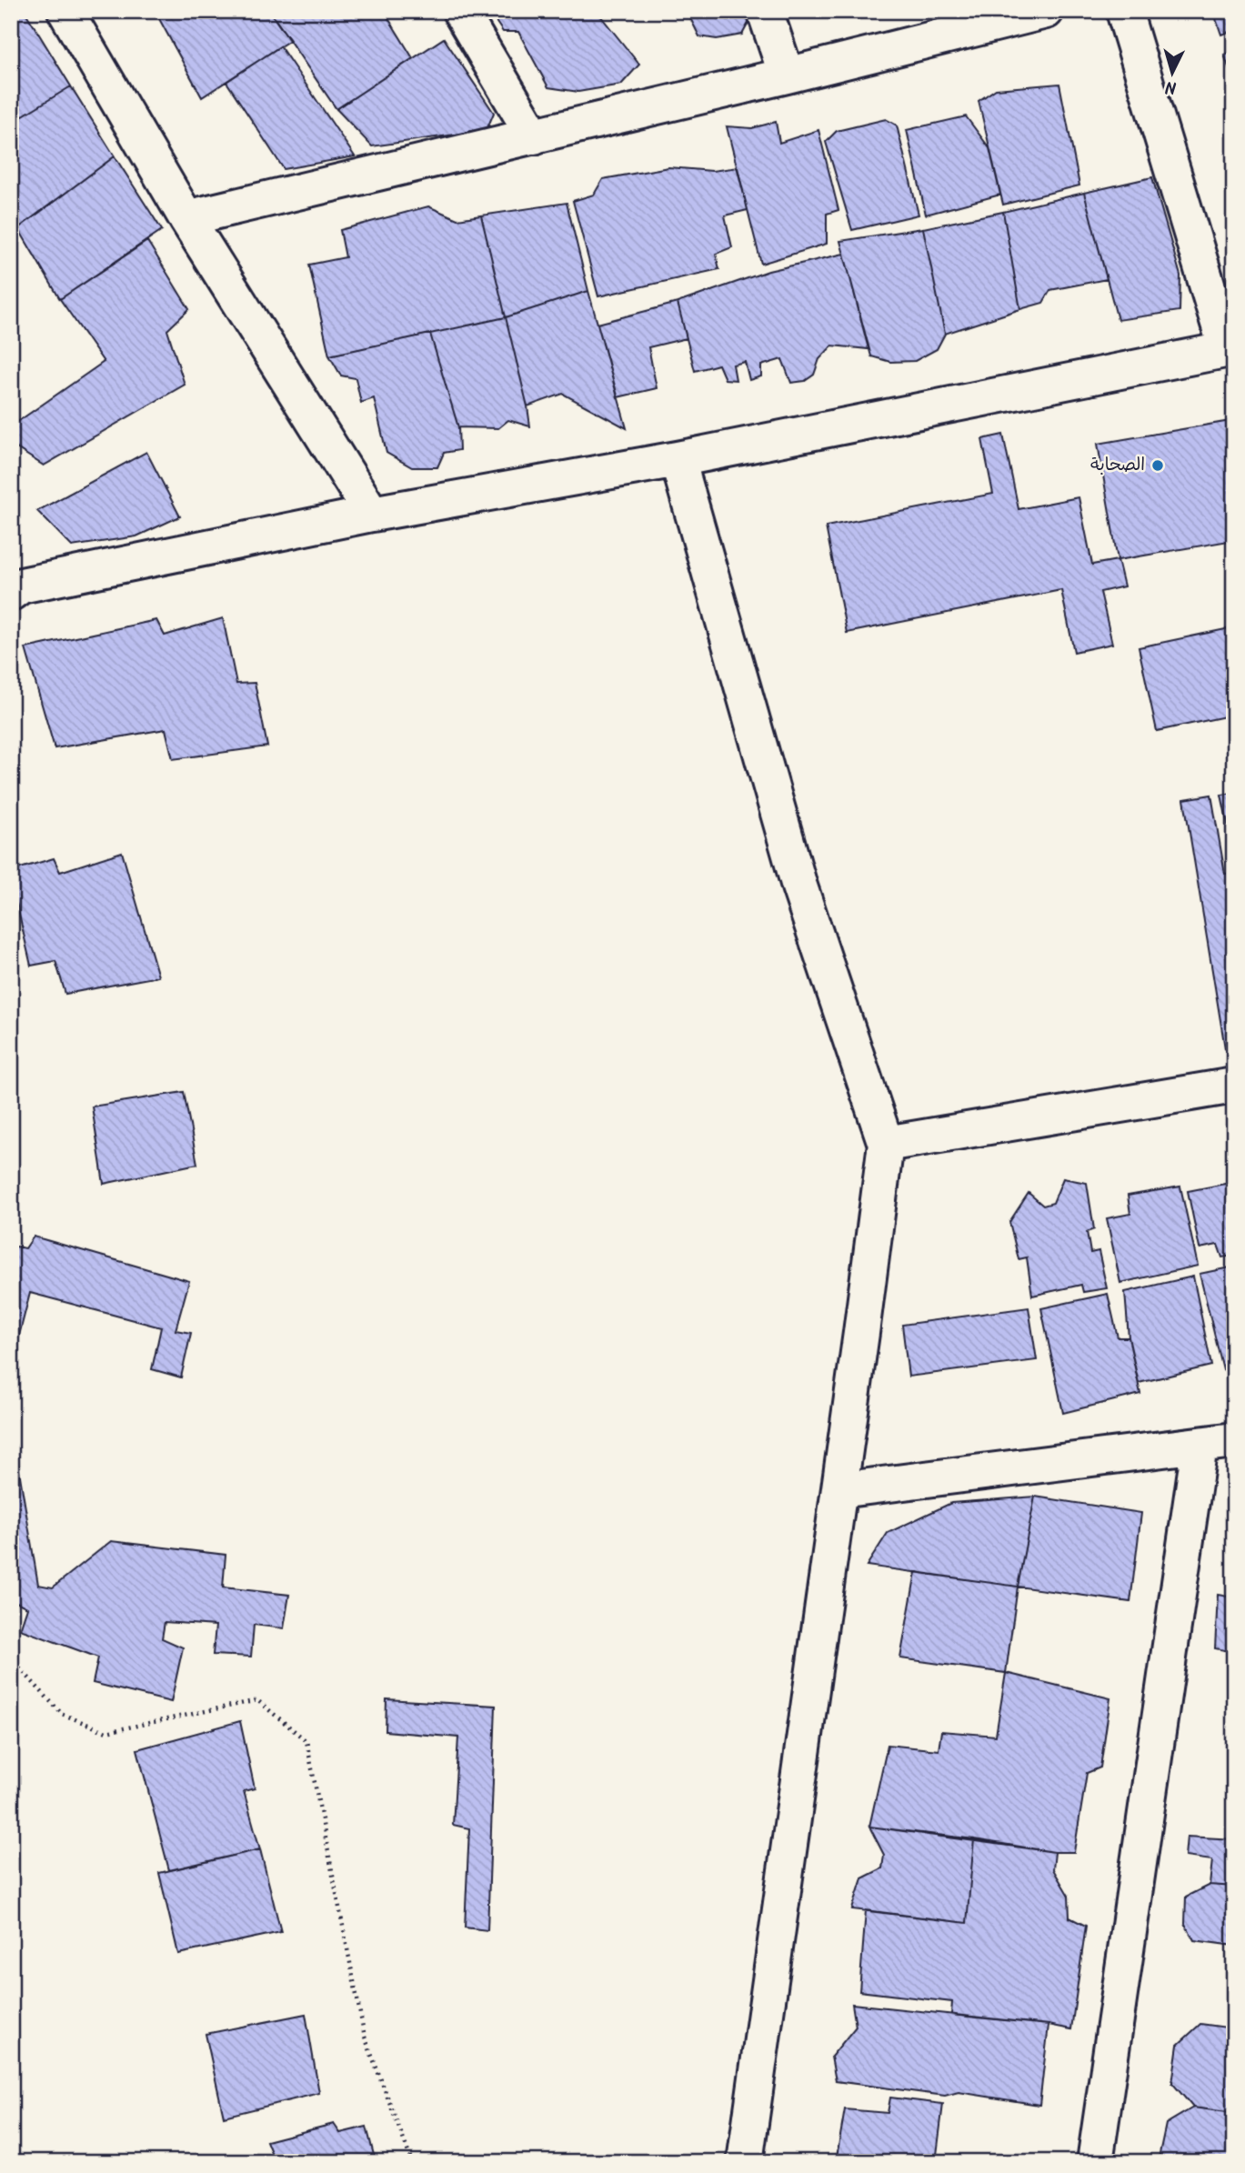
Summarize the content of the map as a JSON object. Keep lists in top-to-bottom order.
{
  "places": ["الصحابة"],
  "north": "bottom"
}
